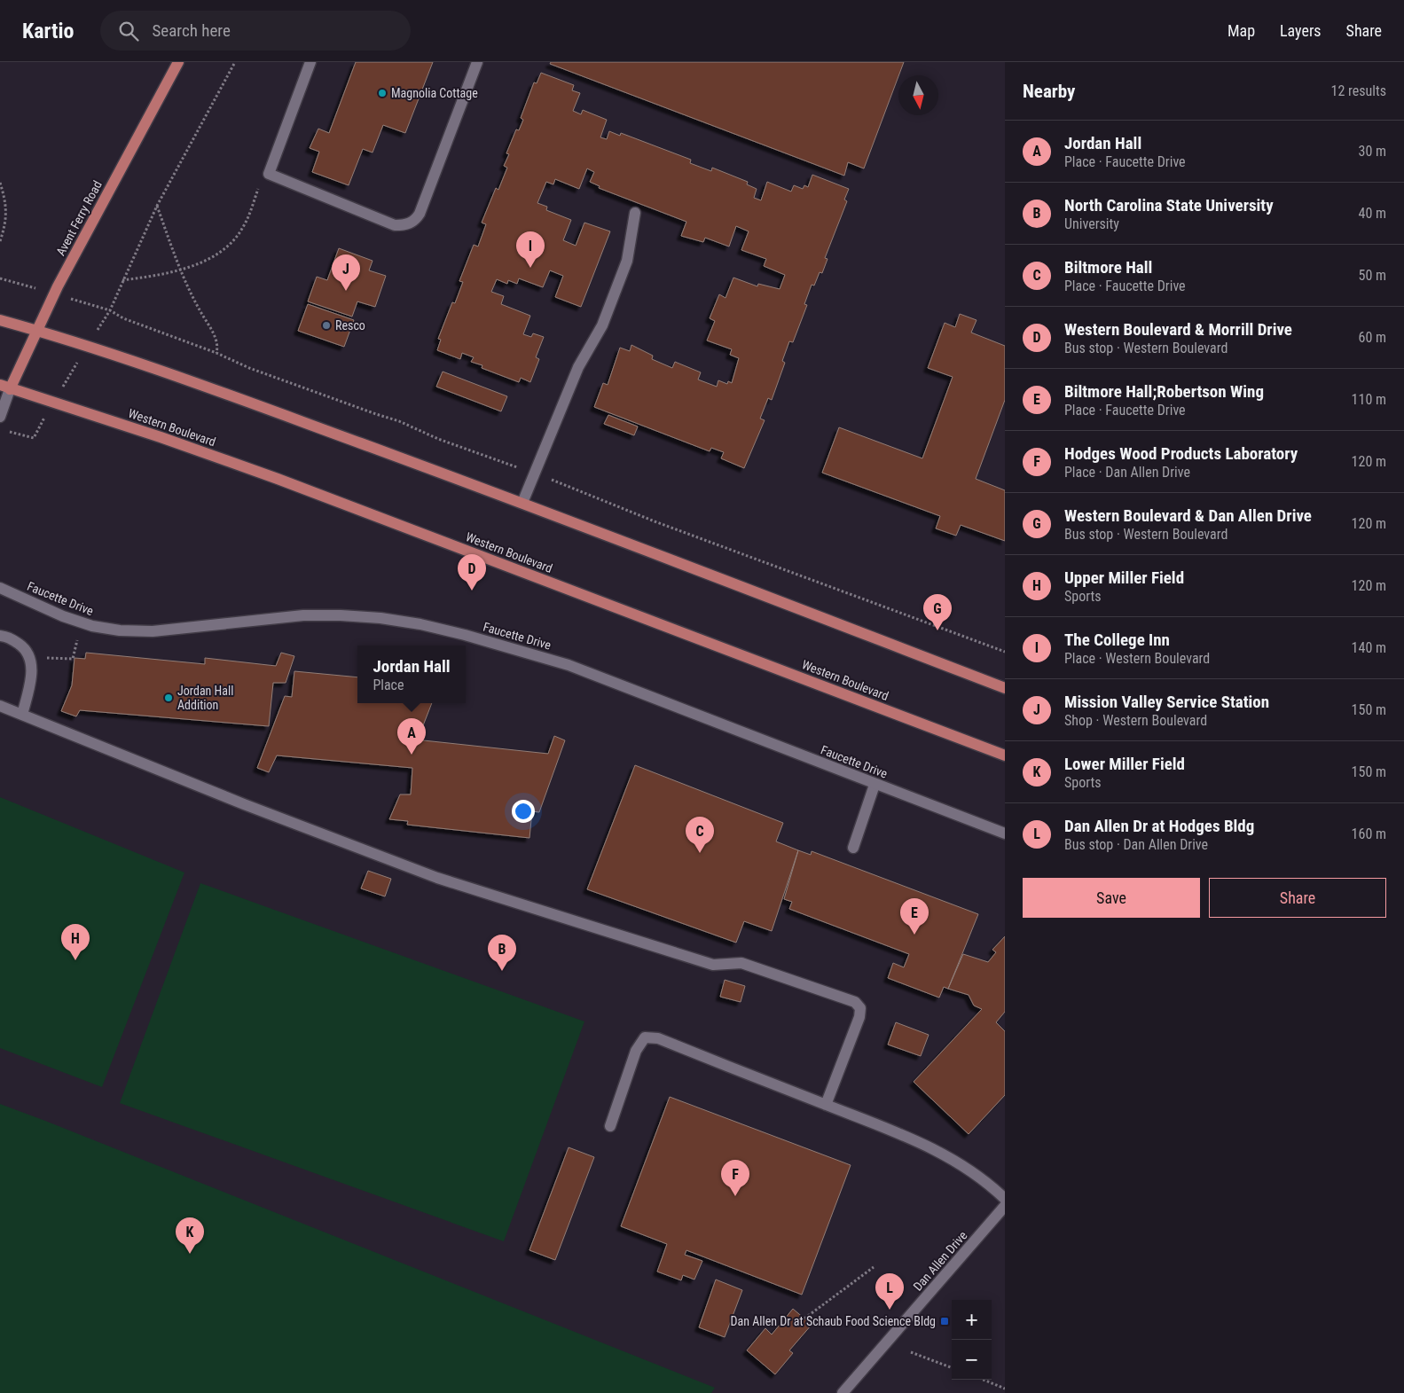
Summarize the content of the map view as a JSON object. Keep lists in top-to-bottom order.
{
  "streets": {
    "main road": ["Avent Ferry Road", "Western Boulevard"],
    "street": ["Faucette Drive", "Dan Allen Drive"]
  },
  "crossings": [
    ["Avent Ferry Road", "Western Boulevard"]
  ],
  "places": {
    "other": ["Magnolia Cottage", "Resco", "Jordan Hall Addition"],
    "transit": ["Dan Allen Dr at Schaub Food Science Bldg"]
  },
  "north": "bottom",
  "page": {
    "header": "Kartio",
    "search": "Search here",
    "nav": ["Map", "Layers", "Share"],
    "heading": ["Nearby", "12 results"],
    "list": [
      {
        "mark": "A",
        "name": "Jordan Hall",
        "note": "Place · Faucette Drive",
        "value": "30 m"
      },
      {
        "mark": "B",
        "name": "North Carolina State University",
        "note": "University",
        "value": "40 m"
      },
      {
        "mark": "C",
        "name": "Biltmore Hall",
        "note": "Place · Faucette Drive",
        "value": "50 m"
      },
      {
        "mark": "D",
        "name": "Western Boulevard & Morrill Drive",
        "note": "Bus stop · Western Boulevard",
        "value": "60 m"
      },
      {
        "mark": "E",
        "name": "Biltmore Hall;Robertson Wing",
        "note": "Place · Faucette Drive",
        "value": "110 m"
      },
      {
        "mark": "F",
        "name": "Hodges Wood Products Laboratory",
        "note": "Place · Dan Allen Drive",
        "value": "120 m"
      },
      {
        "mark": "G",
        "name": "Western Boulevard & Dan Allen Drive",
        "note": "Bus stop · Western Boulevard",
        "value": "120 m"
      },
      {
        "mark": "H",
        "name": "Upper Miller Field",
        "note": "Sports",
        "value": "120 m"
      },
      {
        "mark": "I",
        "name": "The College Inn",
        "note": "Place · Western Boulevard",
        "value": "140 m"
      },
      {
        "mark": "J",
        "name": "Mission Valley Service Station",
        "note": "Shop · Western Boulevard",
        "value": "150 m"
      },
      {
        "mark": "K",
        "name": "Lower Miller Field",
        "note": "Sports",
        "value": "150 m"
      },
      {
        "mark": "L",
        "name": "Dan Allen Dr at Hodges Bldg",
        "note": "Bus stop · Dan Allen Drive",
        "value": "160 m"
      }
    ],
    "pins": [
      "I",
      "J",
      "D",
      "G",
      "A",
      "C",
      "E",
      "H",
      "B",
      "F",
      "K",
      "L"
    ],
    "popup": ["Jordan Hall", "Place"],
    "buttons": ["Save", "Share"],
    "map_buttons": ["+", "−"]
  }
}
